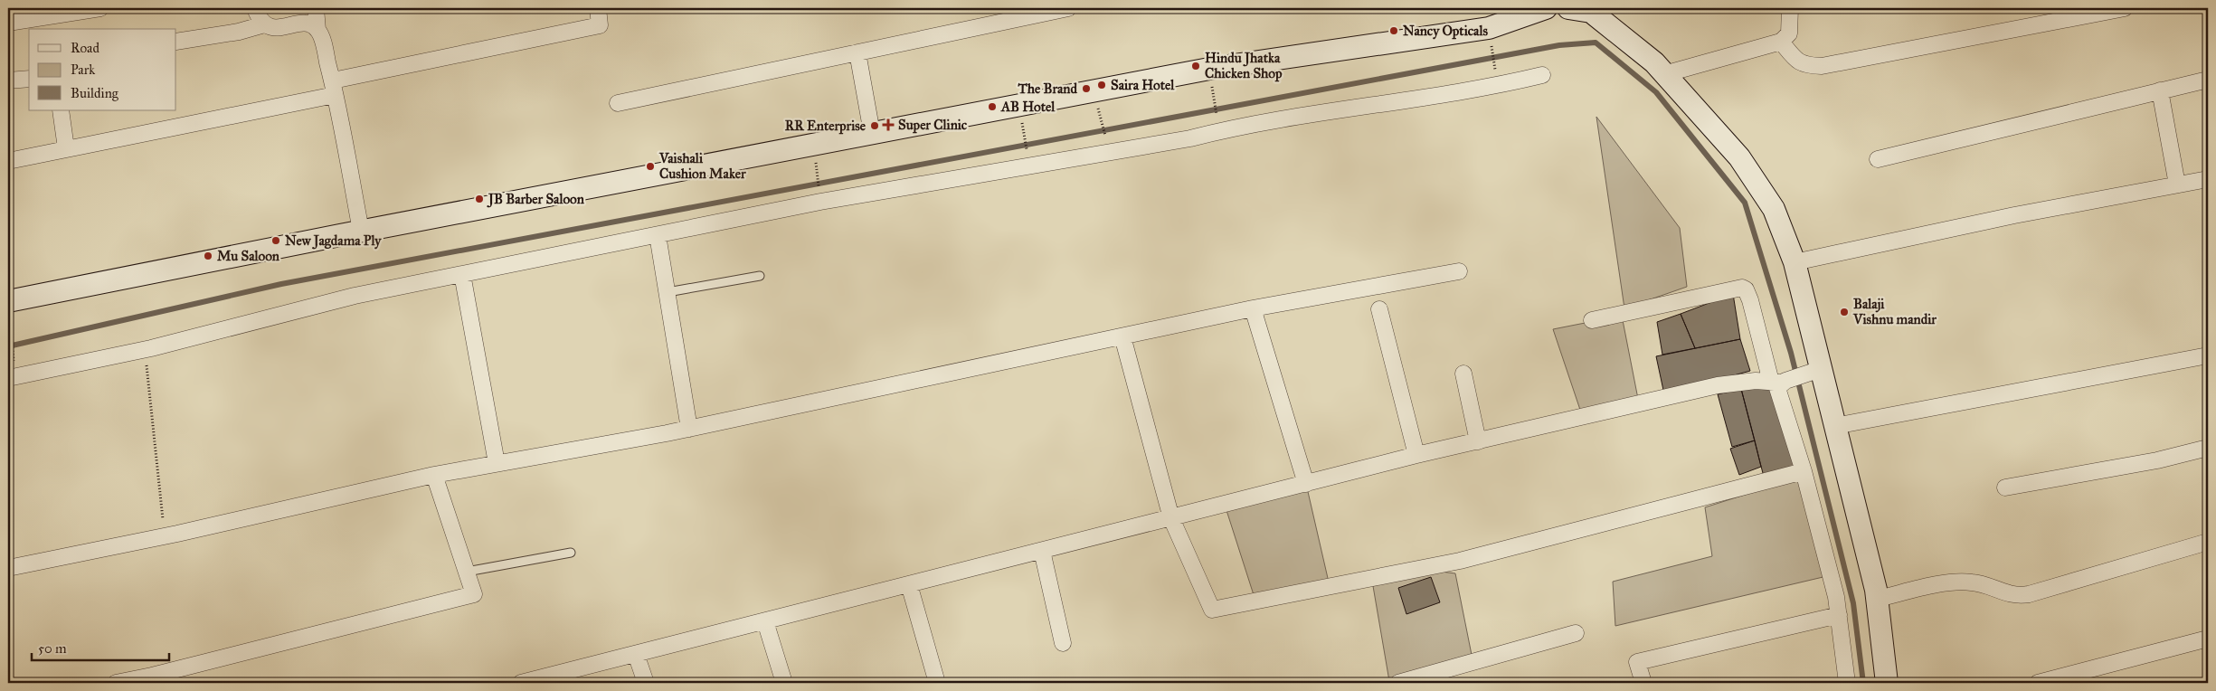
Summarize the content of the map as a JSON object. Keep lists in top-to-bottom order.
{
  "places": {
    "other": [
      "Nancy Opticals",
      "Hindu Jhatka Chicken Shop",
      "Saira Hotel",
      "The Brand",
      "AB Hotel",
      "RR Enterprise",
      "Vaishali Cushion Maker",
      "JB Barber Saloon",
      "New Jagdama Ply",
      "Mu Saloon",
      "Balaji Vishnu mandir"
    ],
    "health": ["Super Clinic"]
  },
  "legend": ["Road", "Park", "Building"],
  "scale_bar": "50 m"
}
